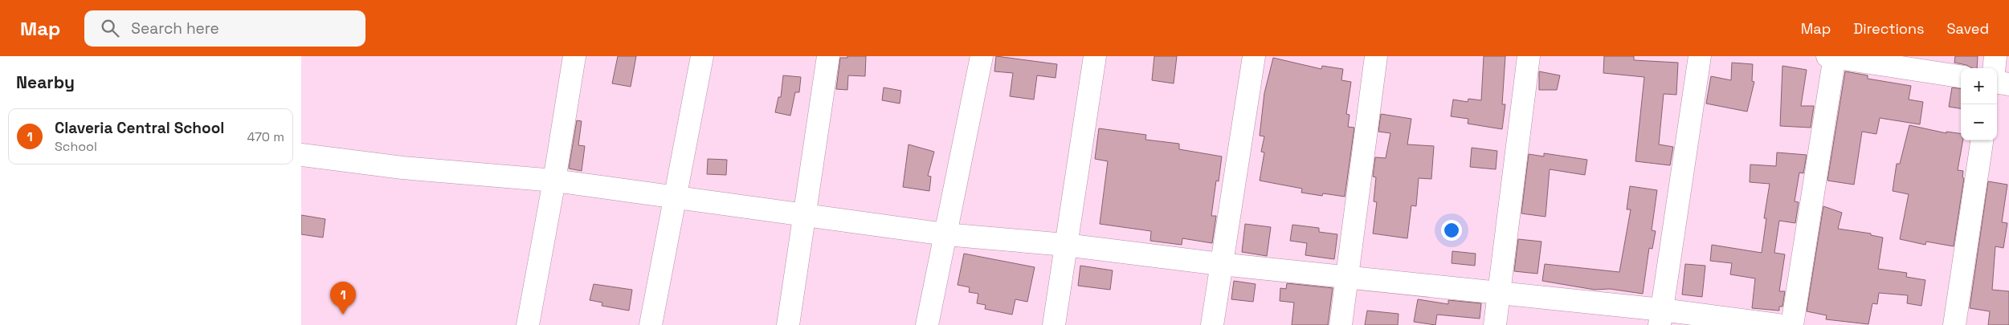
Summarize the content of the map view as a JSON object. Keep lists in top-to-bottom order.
{
  "page": {
    "header": "Map",
    "search": "Search here",
    "nav": ["Map", "Directions", "Saved"],
    "heading": "Nearby",
    "map_buttons": ["+", "−"],
    "list": [
      {
        "mark": "1",
        "name": "Claveria Central School",
        "note": "School",
        "value": "470 m"
      }
    ],
    "pins": "1"
  }
}
